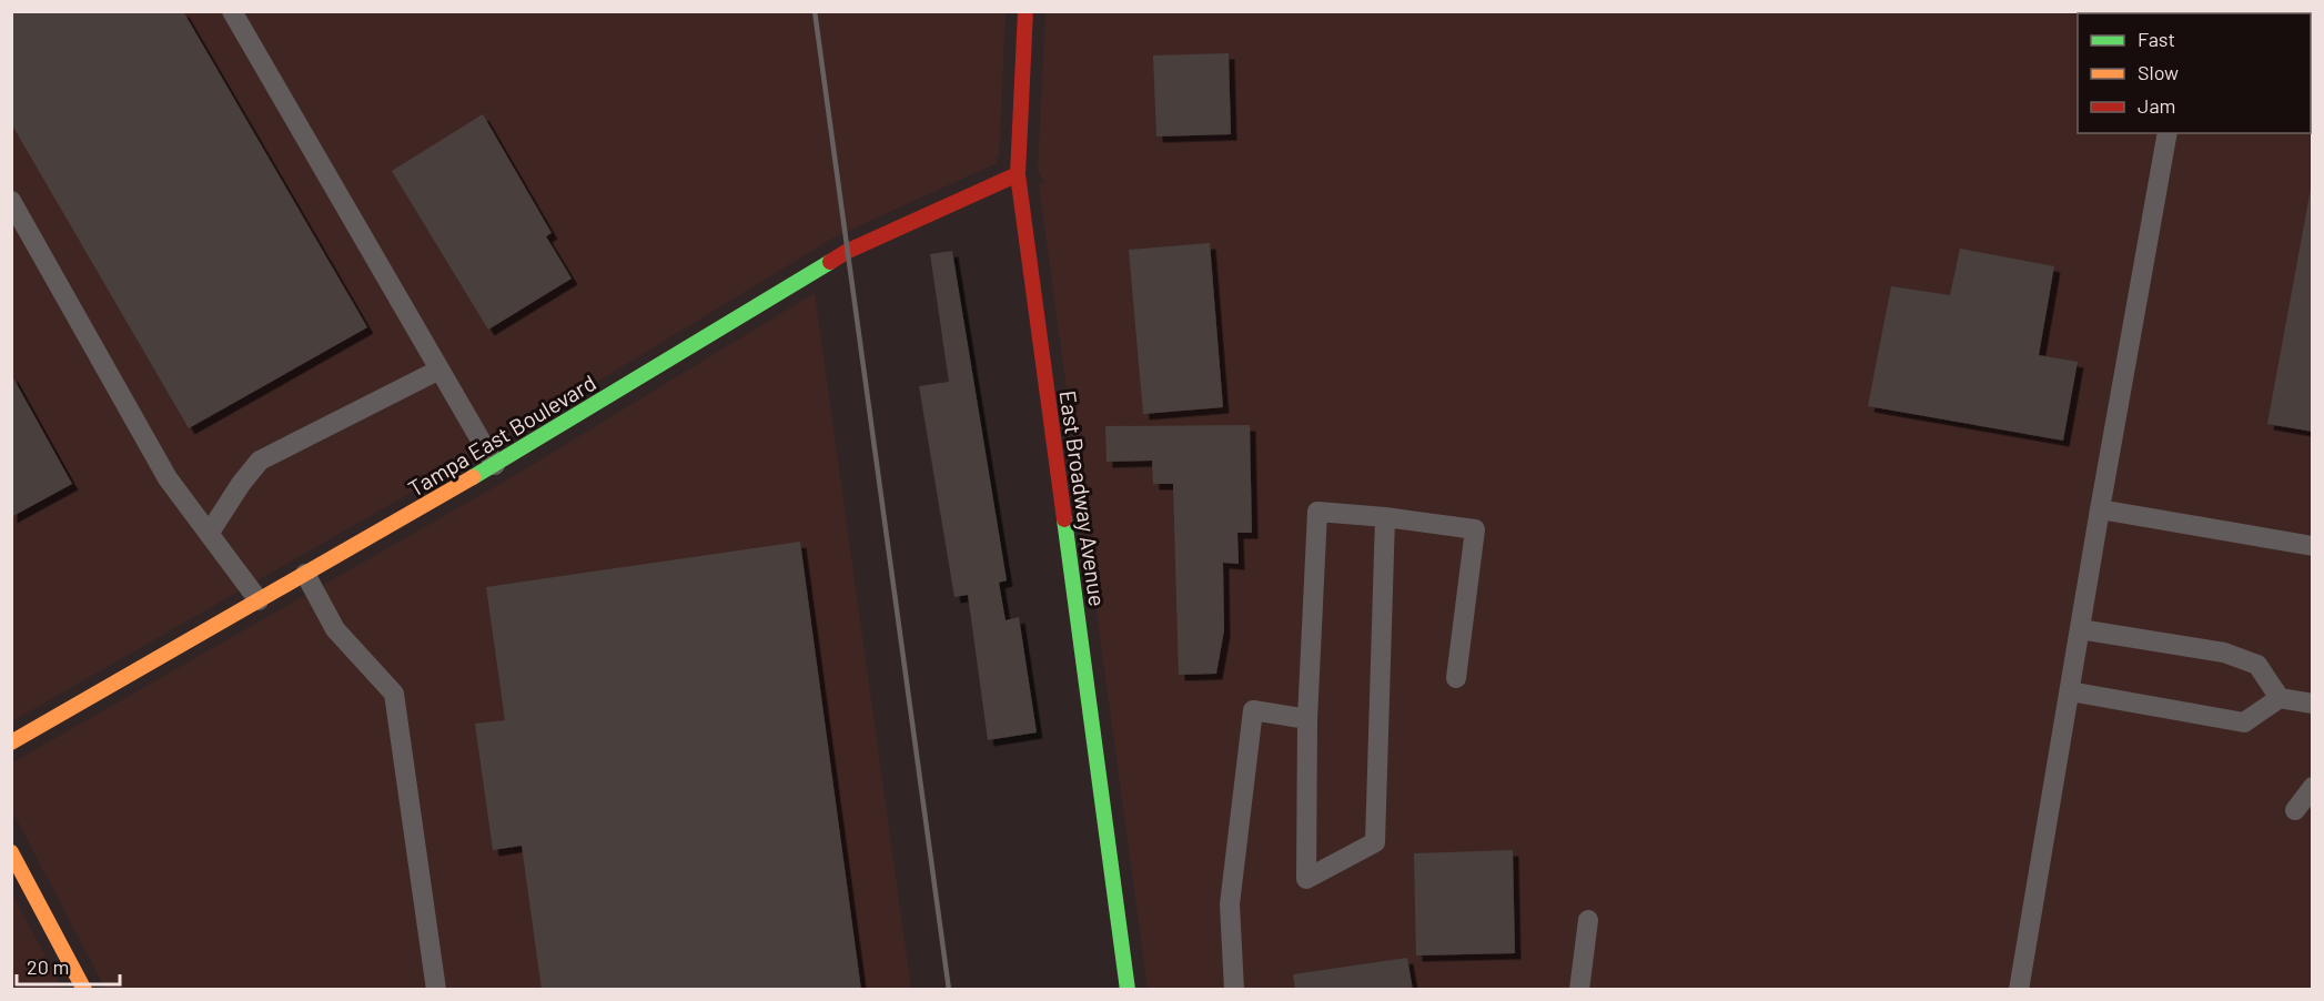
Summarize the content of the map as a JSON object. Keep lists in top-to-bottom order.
{
  "streets": {
    "main road": ["Tampa East Boulevard", "East Broadway Avenue"]
  },
  "crossings": [
    ["Tampa East Boulevard", "East Broadway Avenue"]
  ],
  "legend": ["Fast", "Slow", "Jam"],
  "scale_bar": "20 m"
}
